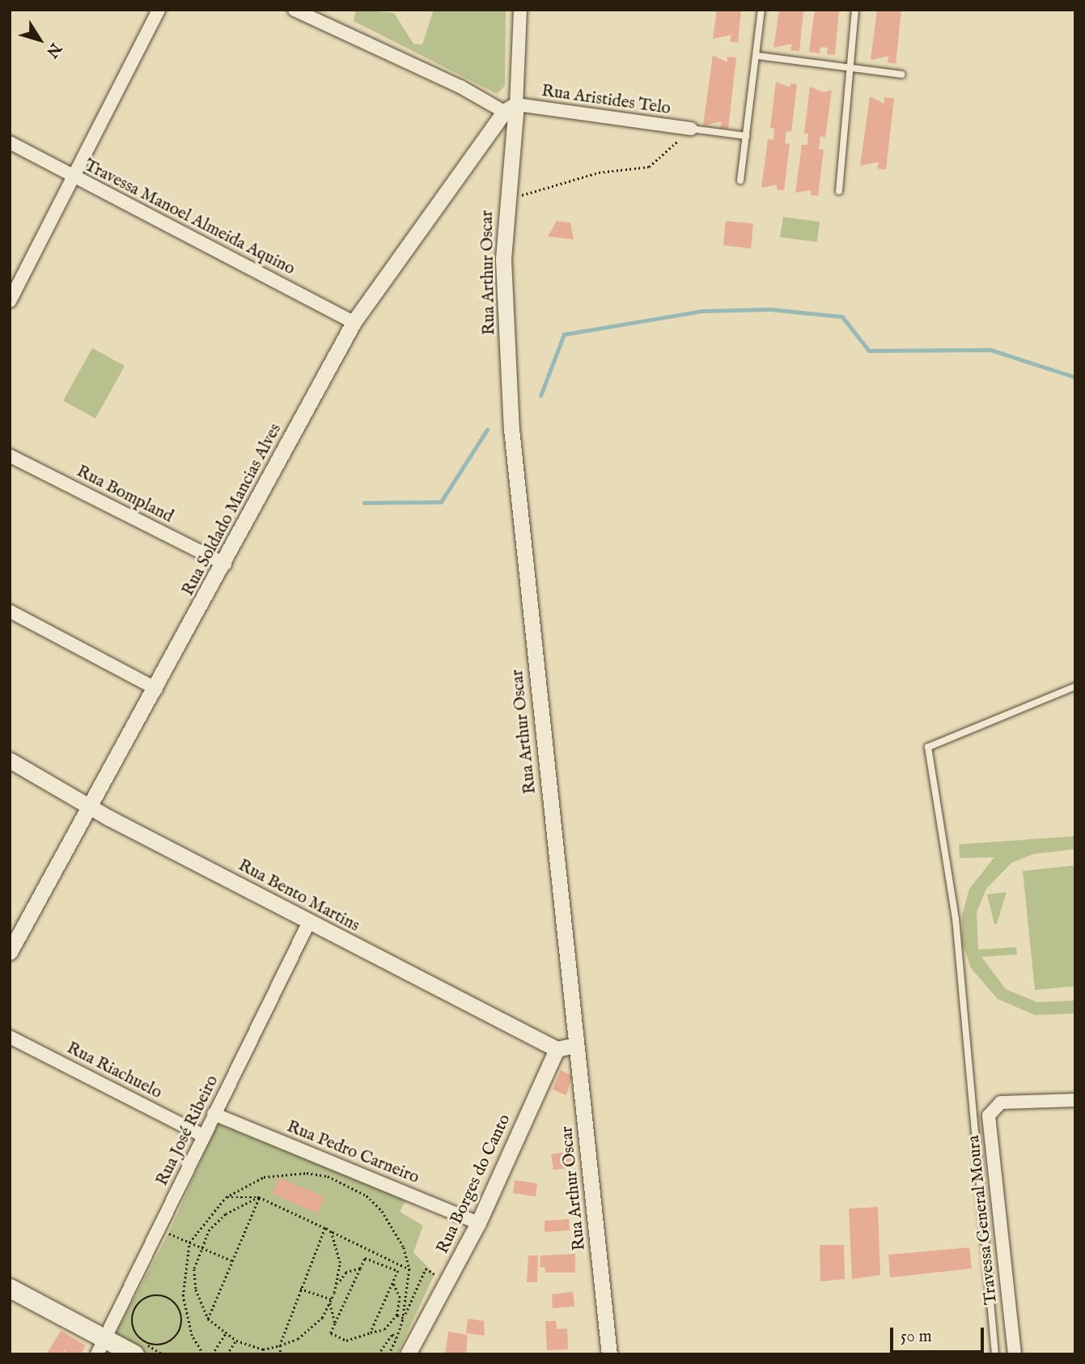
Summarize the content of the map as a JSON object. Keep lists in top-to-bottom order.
{
  "streets": {
    "street": [
      "Rua Aristides Telo",
      "Travessa Manoel Almeida Aquino",
      "Rua Arthur Oscar",
      "Rua Bompland",
      "Rua Soldado Mancias Alves",
      "Rua Bento Martins",
      "Rua Riachuelo",
      "Rua José Ribeiro",
      "Rua Pedro Carneiro",
      "Rua Borges do Canto",
      "Travessa General Moura"
    ]
  },
  "crossings": [
    ["Rua Aristides Telo", "Rua Arthur Oscar"],
    ["Rua Aristides Telo", "Rua Soldado Mancias Alves"],
    ["Travessa Manoel Almeida Aquino", "Rua Soldado Mancias Alves"],
    ["Rua Arthur Oscar", "Rua Soldado Mancias Alves"],
    ["Rua Bompland", "Rua Soldado Mancias Alves"],
    ["Rua Soldado Mancias Alves", "Rua Bento Martins"],
    ["Rua Bento Martins", "Rua José Ribeiro"],
    ["Rua Bento Martins", "Rua Borges do Canto"],
    ["Rua Riachuelo", "Rua José Ribeiro"],
    ["Rua José Ribeiro", "Rua Pedro Carneiro"],
    ["Rua Pedro Carneiro", "Rua Borges do Canto"]
  ],
  "scale_bar": "50 m",
  "north": "bottom right"
}
